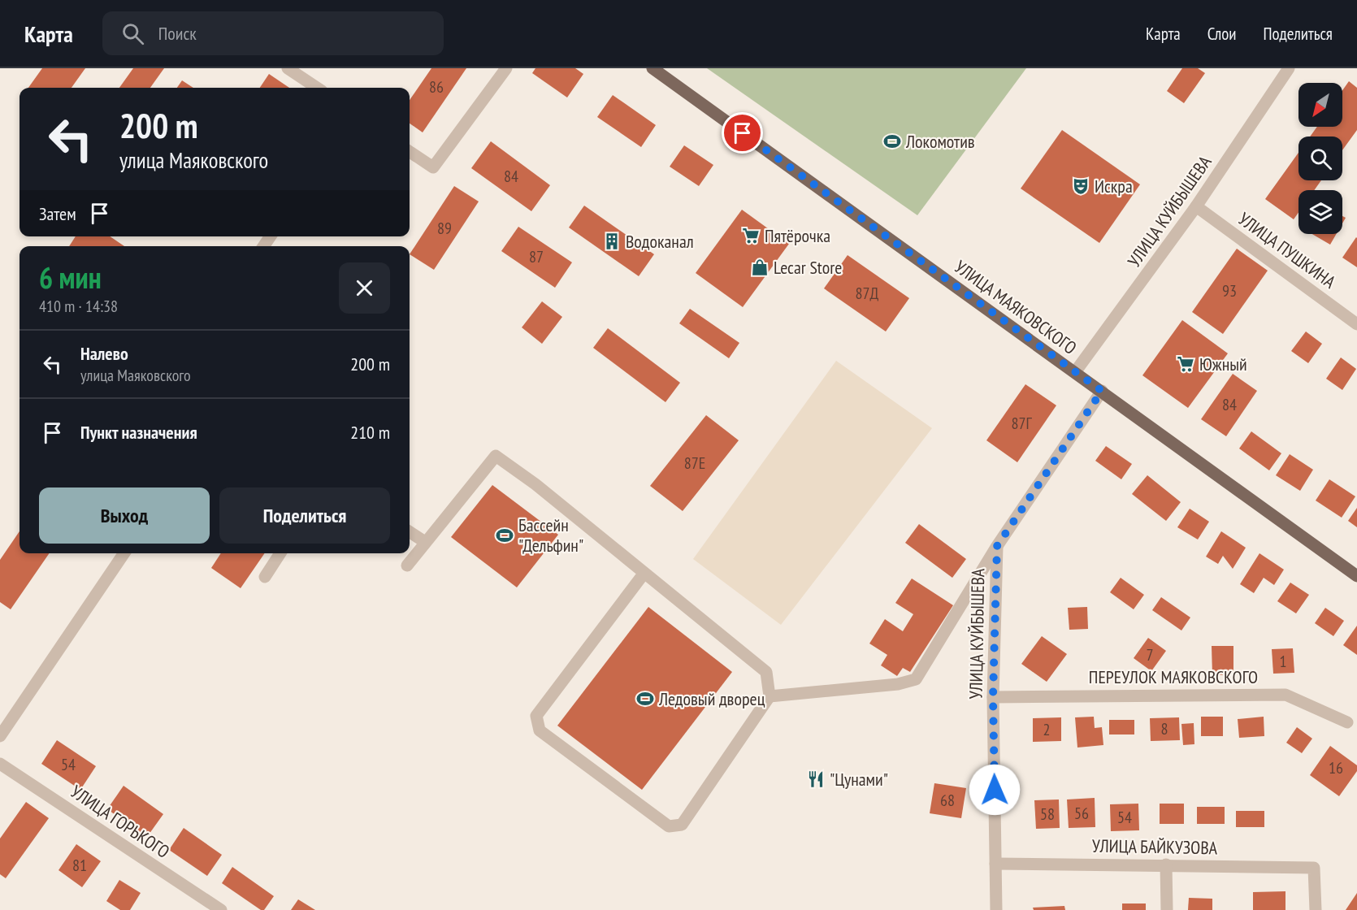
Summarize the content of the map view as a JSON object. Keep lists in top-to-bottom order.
{
  "streets": {
    "main road": ["УЛИЦА МАЯКОВСКОГО"],
    "street": [
      "УЛИЦА КУЙБЫШЕВА",
      "УЛИЦА ПУШКИНА",
      "ПЕРЕУЛОК МАЯКОВСКОГО",
      "УЛИЦА ГОРЬКОГО",
      "УЛИЦА БАЙКУЗОВА"
    ]
  },
  "crossings": [
    ["УЛИЦА КУЙБЫШЕВА", "УЛИЦА ПУШКИНА"],
    ["УЛИЦА КУЙБЫШЕВА", "УЛИЦА МАЯКОВСКОГО"],
    ["УЛИЦА КУЙБЫШЕВА", "ПЕРЕУЛОК МАЯКОВСКОГО"],
    ["УЛИЦА КУЙБЫШЕВА", "УЛИЦА БАЙКУЗОВА"]
  ],
  "places": {
    "sports": ["Локомотив", "Бассейн \"Дельфин\"", "Ледовый дворец"],
    "theatre": ["Искра"],
    "supermarket": ["Пятёрочка", "Южный"],
    "building": ["Водоканал"],
    "shop": ["Lecar Store"],
    "restaurant": ["\"Цунами\""]
  },
  "house_numbers": [
    "86",
    "84",
    "89",
    "87",
    "93",
    "87Д",
    "84",
    "87Г",
    "87Е",
    "7",
    "1",
    "8",
    "2",
    "54",
    "16",
    "68",
    "56",
    "58",
    "54",
    "81"
  ],
  "north": "bottom left",
  "page": {
    "header": "Карта",
    "search": "Поиск",
    "nav": ["Карта", "Слои", "Поделиться"],
    "turn": ["200 m", "улица Маяковского"],
    "then": "Затем",
    "heading": ["6 мин", "410 m · 14:38"],
    "list": [
      {
        "name": "Налево",
        "note": "улица Маяковского",
        "value": "200 m"
      },
      {
        "name": "Пункт назначения",
        "value": "210 m"
      }
    ],
    "buttons": ["Выход", "Поделиться"]
  }
}
